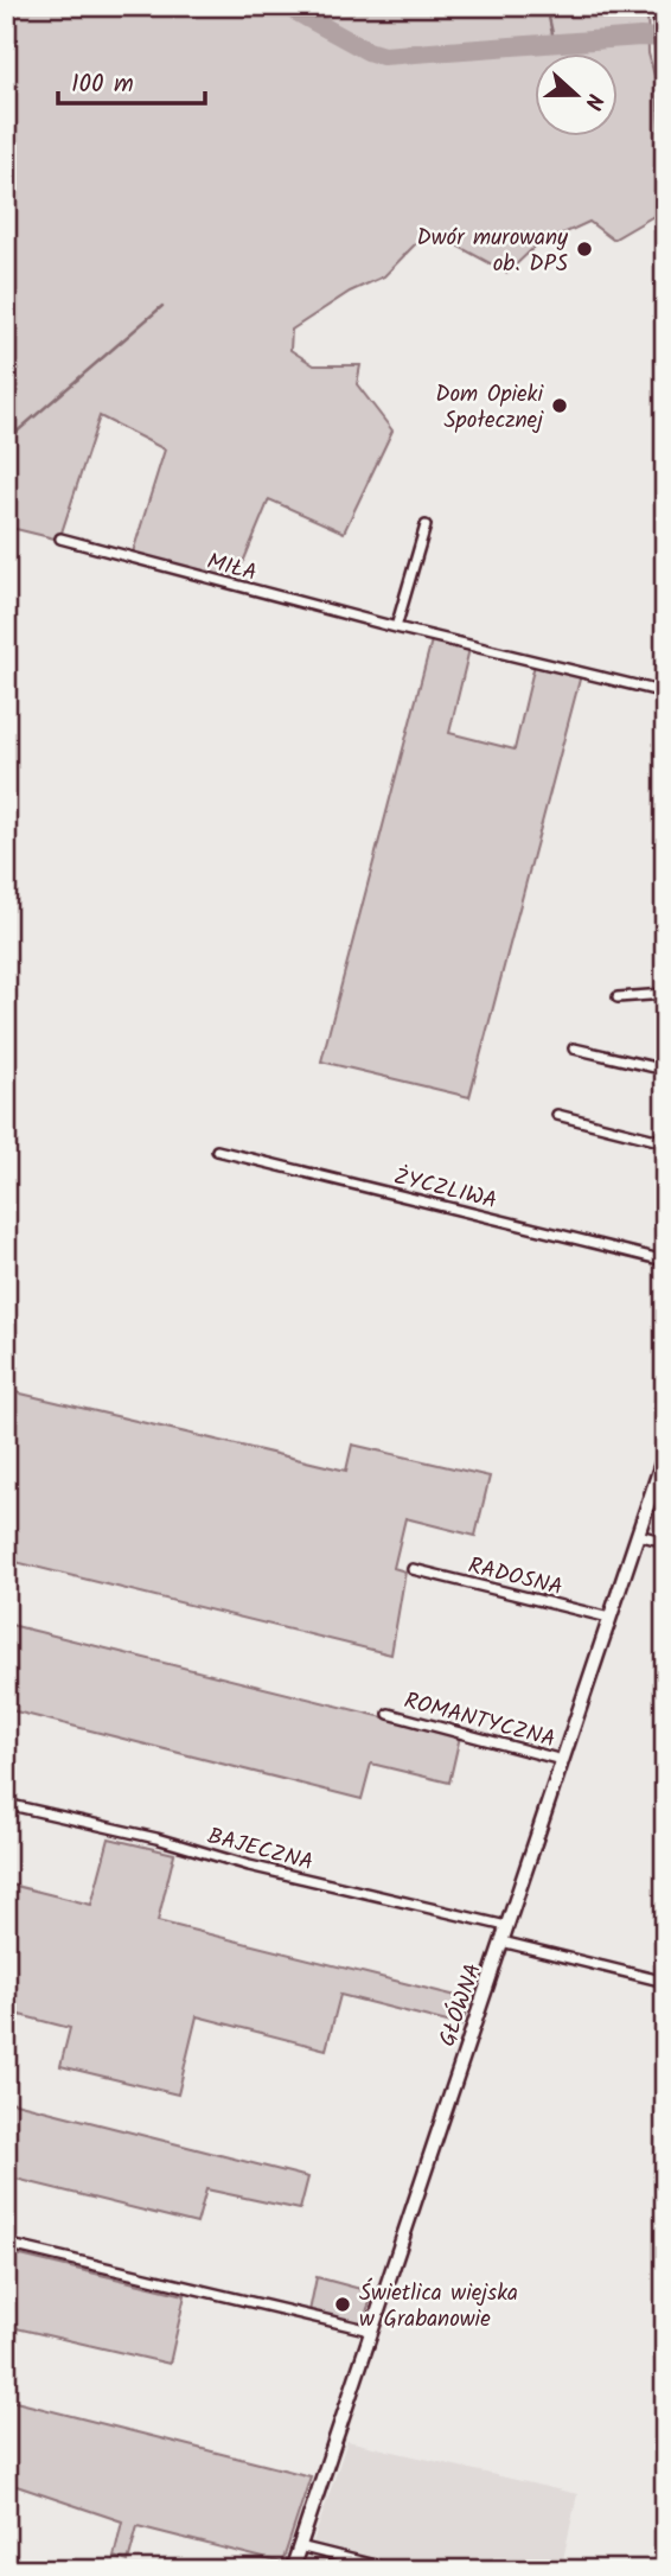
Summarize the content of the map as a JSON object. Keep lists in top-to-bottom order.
{
  "streets": {
    "street": [
      "MIŁA",
      "ŻYCZLIWA",
      "RADOSNA",
      "ROMANTYCZNA",
      "BAJECZNA",
      "GŁÓWNA"
    ]
  },
  "crossings": [
    ["RADOSNA", "GŁÓWNA"],
    ["ROMANTYCZNA", "GŁÓWNA"],
    ["BAJECZNA", "GŁÓWNA"]
  ],
  "places": ["Dwór murowany ob. DPS", "Dom Opieki Społecznej", "Świetlica wiejska w Grabanowie"],
  "scale_bar": "100 m",
  "north": "right"
}
